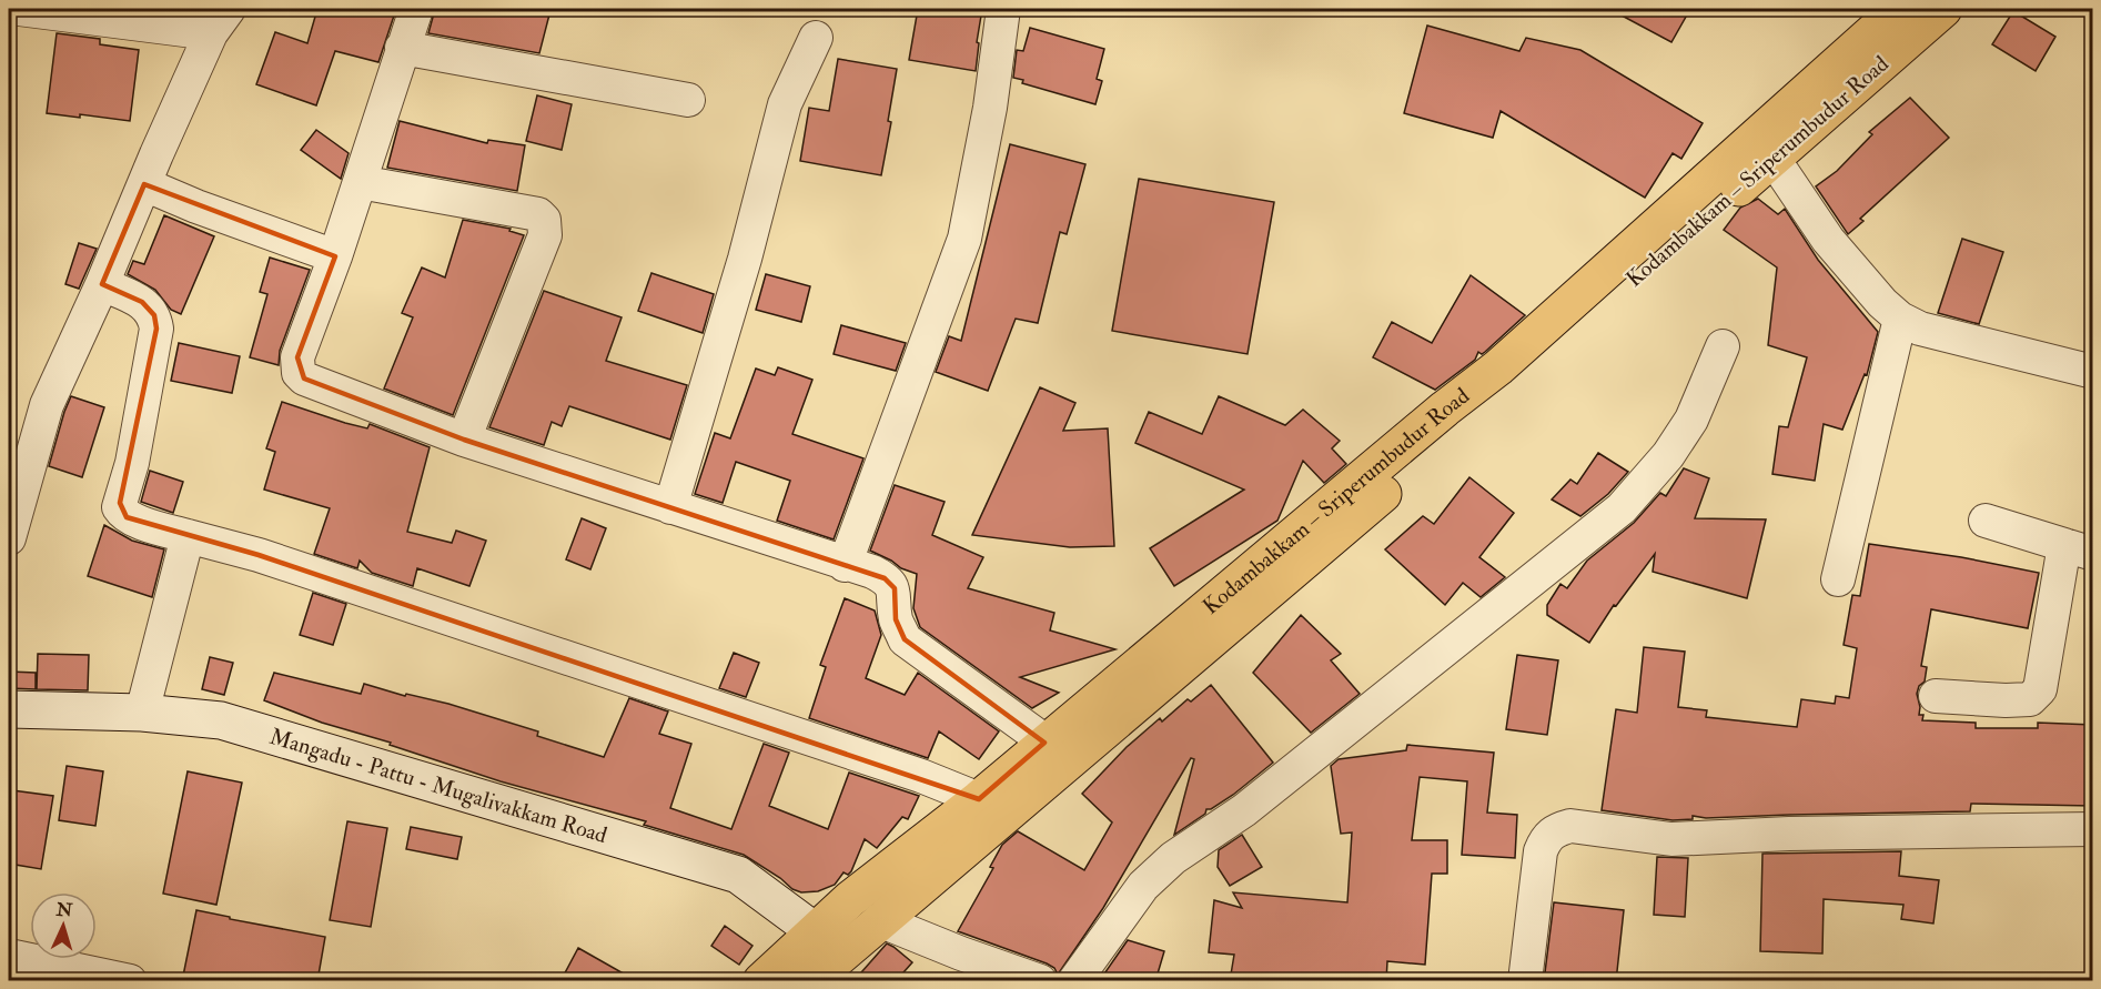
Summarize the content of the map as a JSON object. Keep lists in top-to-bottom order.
{
  "streets": {
    "main road": ["Kodambakkam – Sriperumbudur Road"],
    "street": ["Mangadu - Pattu - Mugalivakkam Road"]
  },
  "crossings": [
    ["Kodambakkam – Sriperumbudur Road", "Mangadu - Pattu - Mugalivakkam Road"]
  ],
  "north": "top"
}
